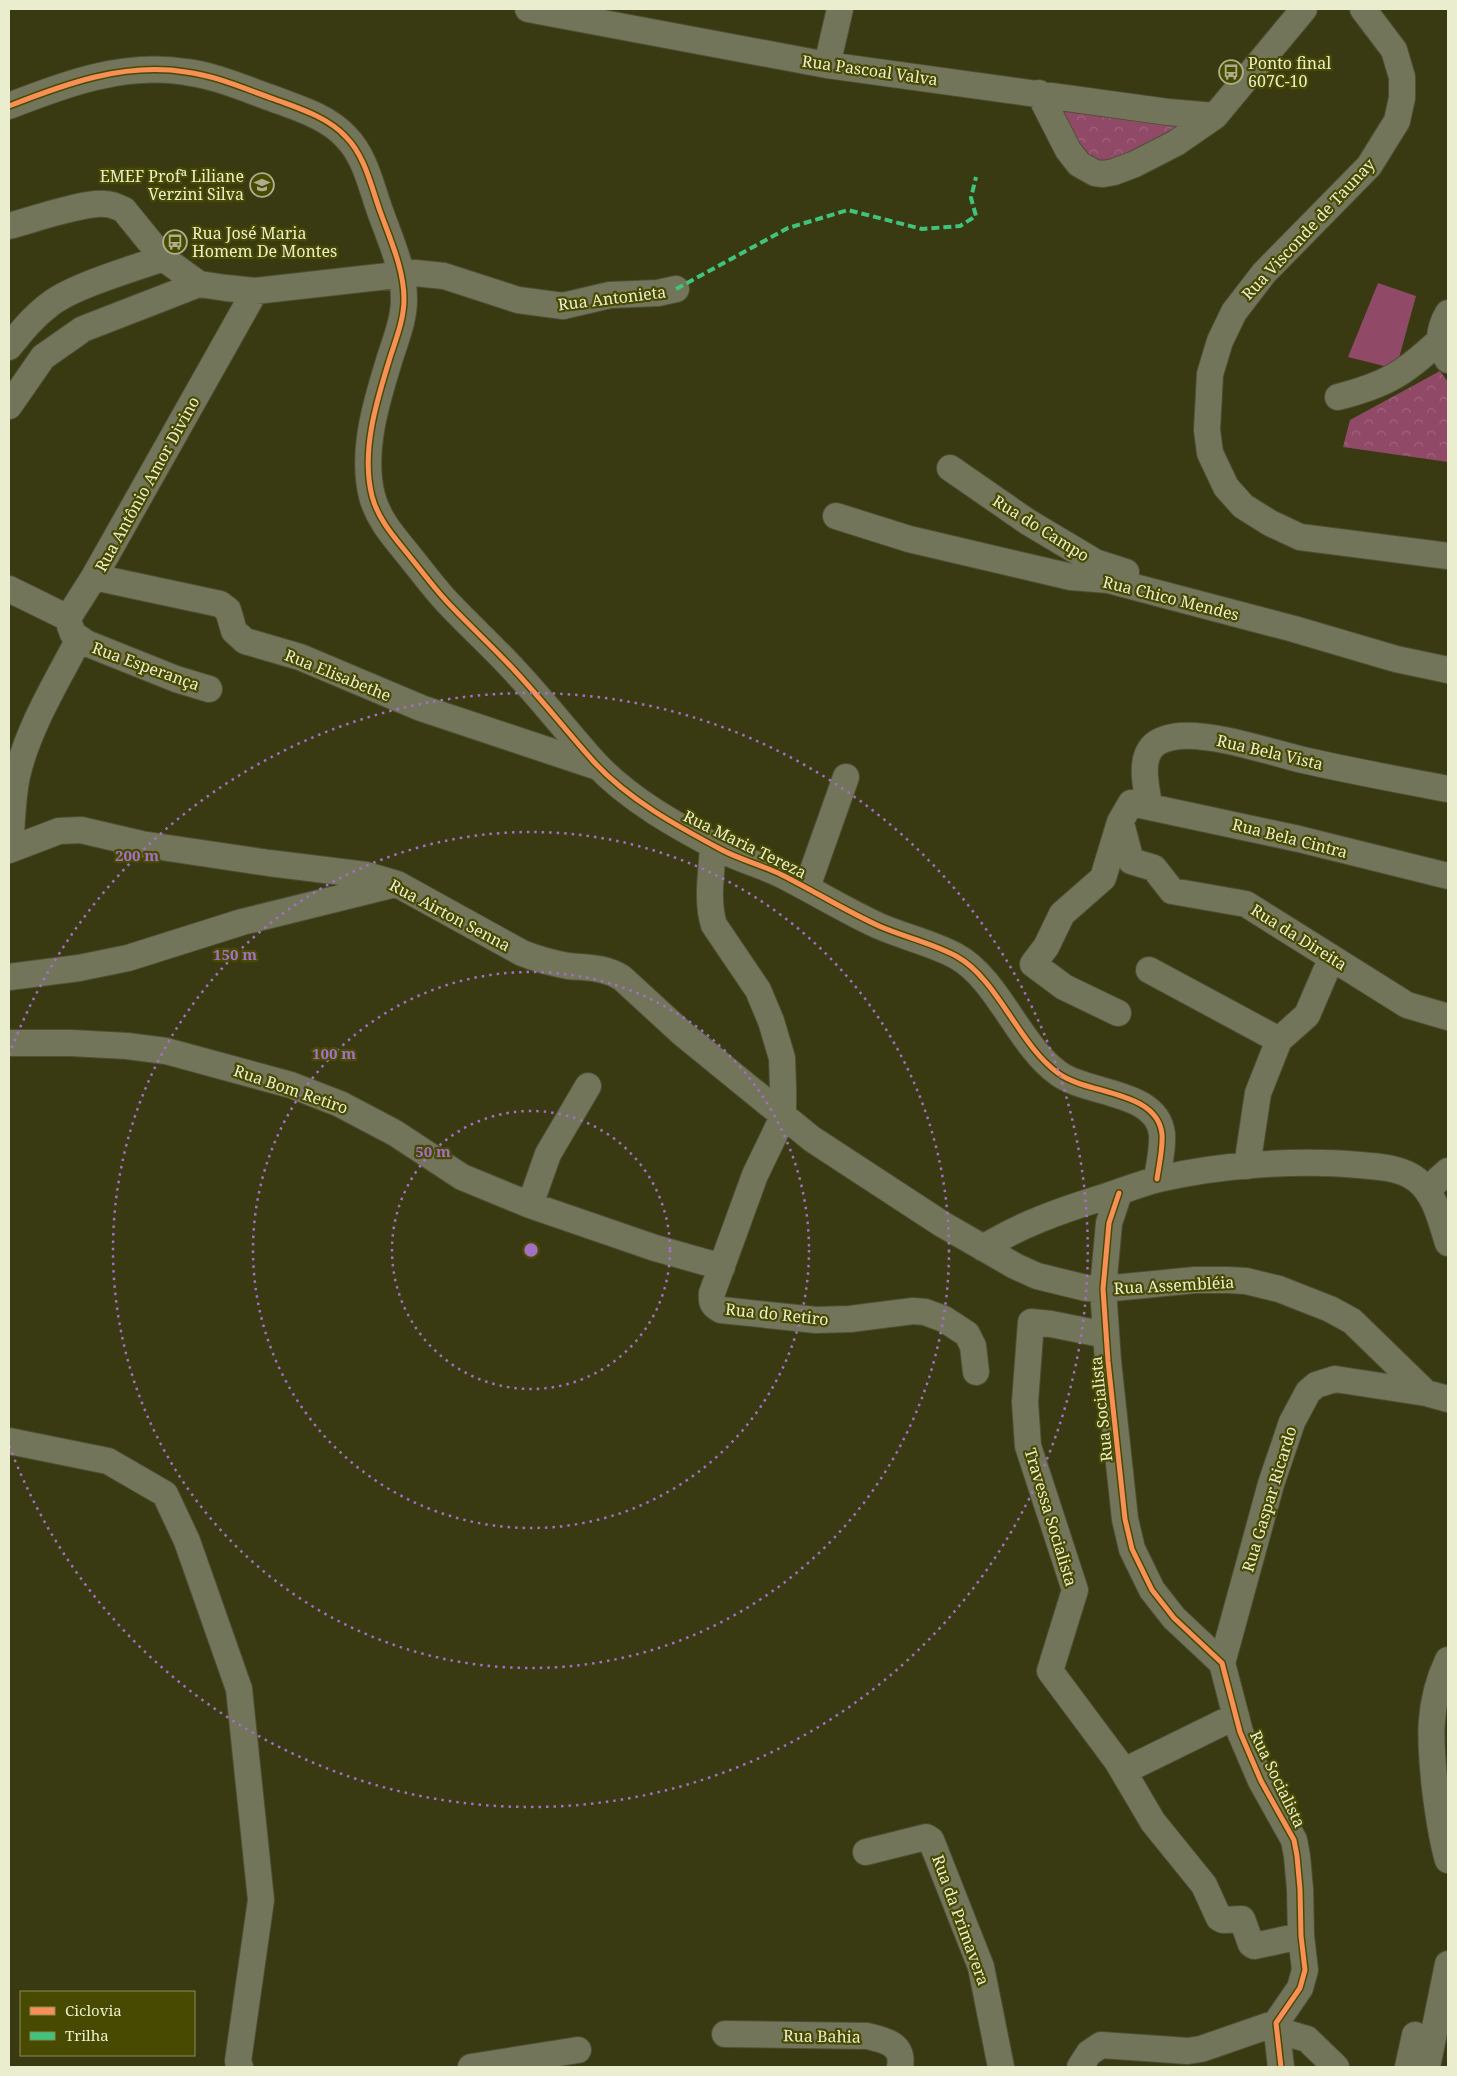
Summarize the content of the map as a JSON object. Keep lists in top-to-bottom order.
{
  "streets": {
    "street": [
      "Rua Pascoal Valva",
      "Rua Visconde de Taunay",
      "Rua Antonieta",
      "Rua Antônio Amor Divino",
      "Rua do Campo",
      "Rua Chico Mendes",
      "Rua Esperança",
      "Rua Elisabethe",
      "Rua Bela Vista",
      "Rua Bela Cintra",
      "Rua Maria Tereza",
      "Rua Airton Senna",
      "Rua da Direita",
      "Rua Bom Retiro",
      "Rua Assembléia",
      "Rua do Retiro",
      "Rua Socialista",
      "Rua Gaspar Ricardo",
      "Travessa Socialista",
      "Rua da Primavera",
      "Rua Bahia"
    ]
  },
  "crossings": [
    ["Rua Antonieta", "Rua Antônio Amor Divino"],
    ["Rua Antonieta", "Rua Maria Tereza"],
    ["Rua Antônio Amor Divino", "Rua Esperança"],
    ["Rua Antônio Amor Divino", "Rua Elisabethe"],
    ["Rua Antônio Amor Divino", "Rua Airton Senna"],
    ["Rua do Campo", "Rua Chico Mendes"],
    ["Rua Elisabethe", "Rua Maria Tereza"],
    ["Rua Bela Vista", "Rua Bela Cintra"],
    ["Rua Bela Vista", "Rua da Direita"],
    ["Rua Bela Cintra", "Rua da Direita"],
    ["Rua Airton Senna", "Rua Assembléia"],
    ["Rua Airton Senna", "Rua do Retiro"],
    ["Rua Bom Retiro", "Rua do Retiro"],
    ["Rua Assembléia", "Rua do Retiro"],
    ["Rua Assembléia", "Rua Socialista"],
    ["Rua Assembléia", "Rua Gaspar Ricardo"],
    ["Rua Socialista", "Rua Gaspar Ricardo"],
    ["Rua Socialista", "Travessa Socialista"]
  ],
  "places": {
    "bus stop": ["Ponto final 607C-10", "Rua José Maria Homem De Montes"],
    "school or university": ["EMEF Profª Liliane Verzini Silva"]
  },
  "legend": ["Ciclovia", "Trilha"],
  "rings": [
    "200 m",
    "150 m",
    "100 m",
    "50 m"
  ]
}
